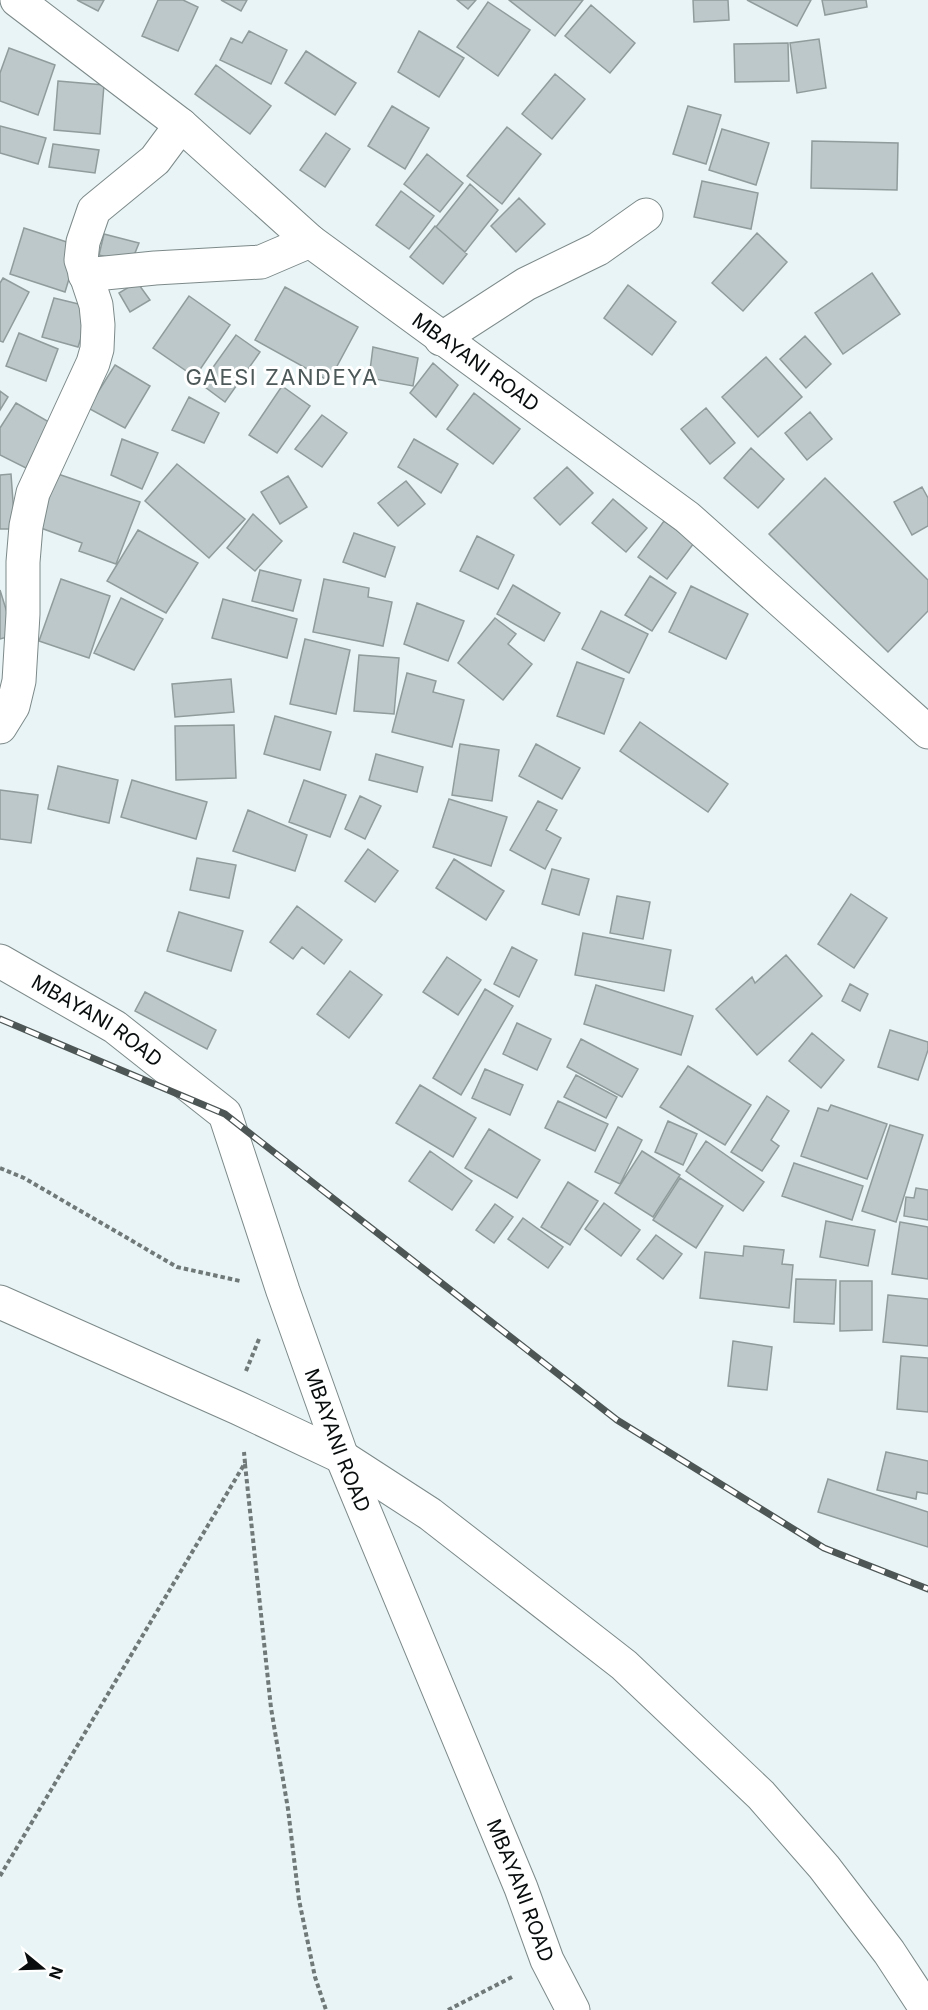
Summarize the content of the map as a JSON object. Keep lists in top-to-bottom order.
{
  "streets": {
    "street": ["MBAYANI ROAD"]
  },
  "districts": ["GAESI ZANDEYA"],
  "north": "right"
}
